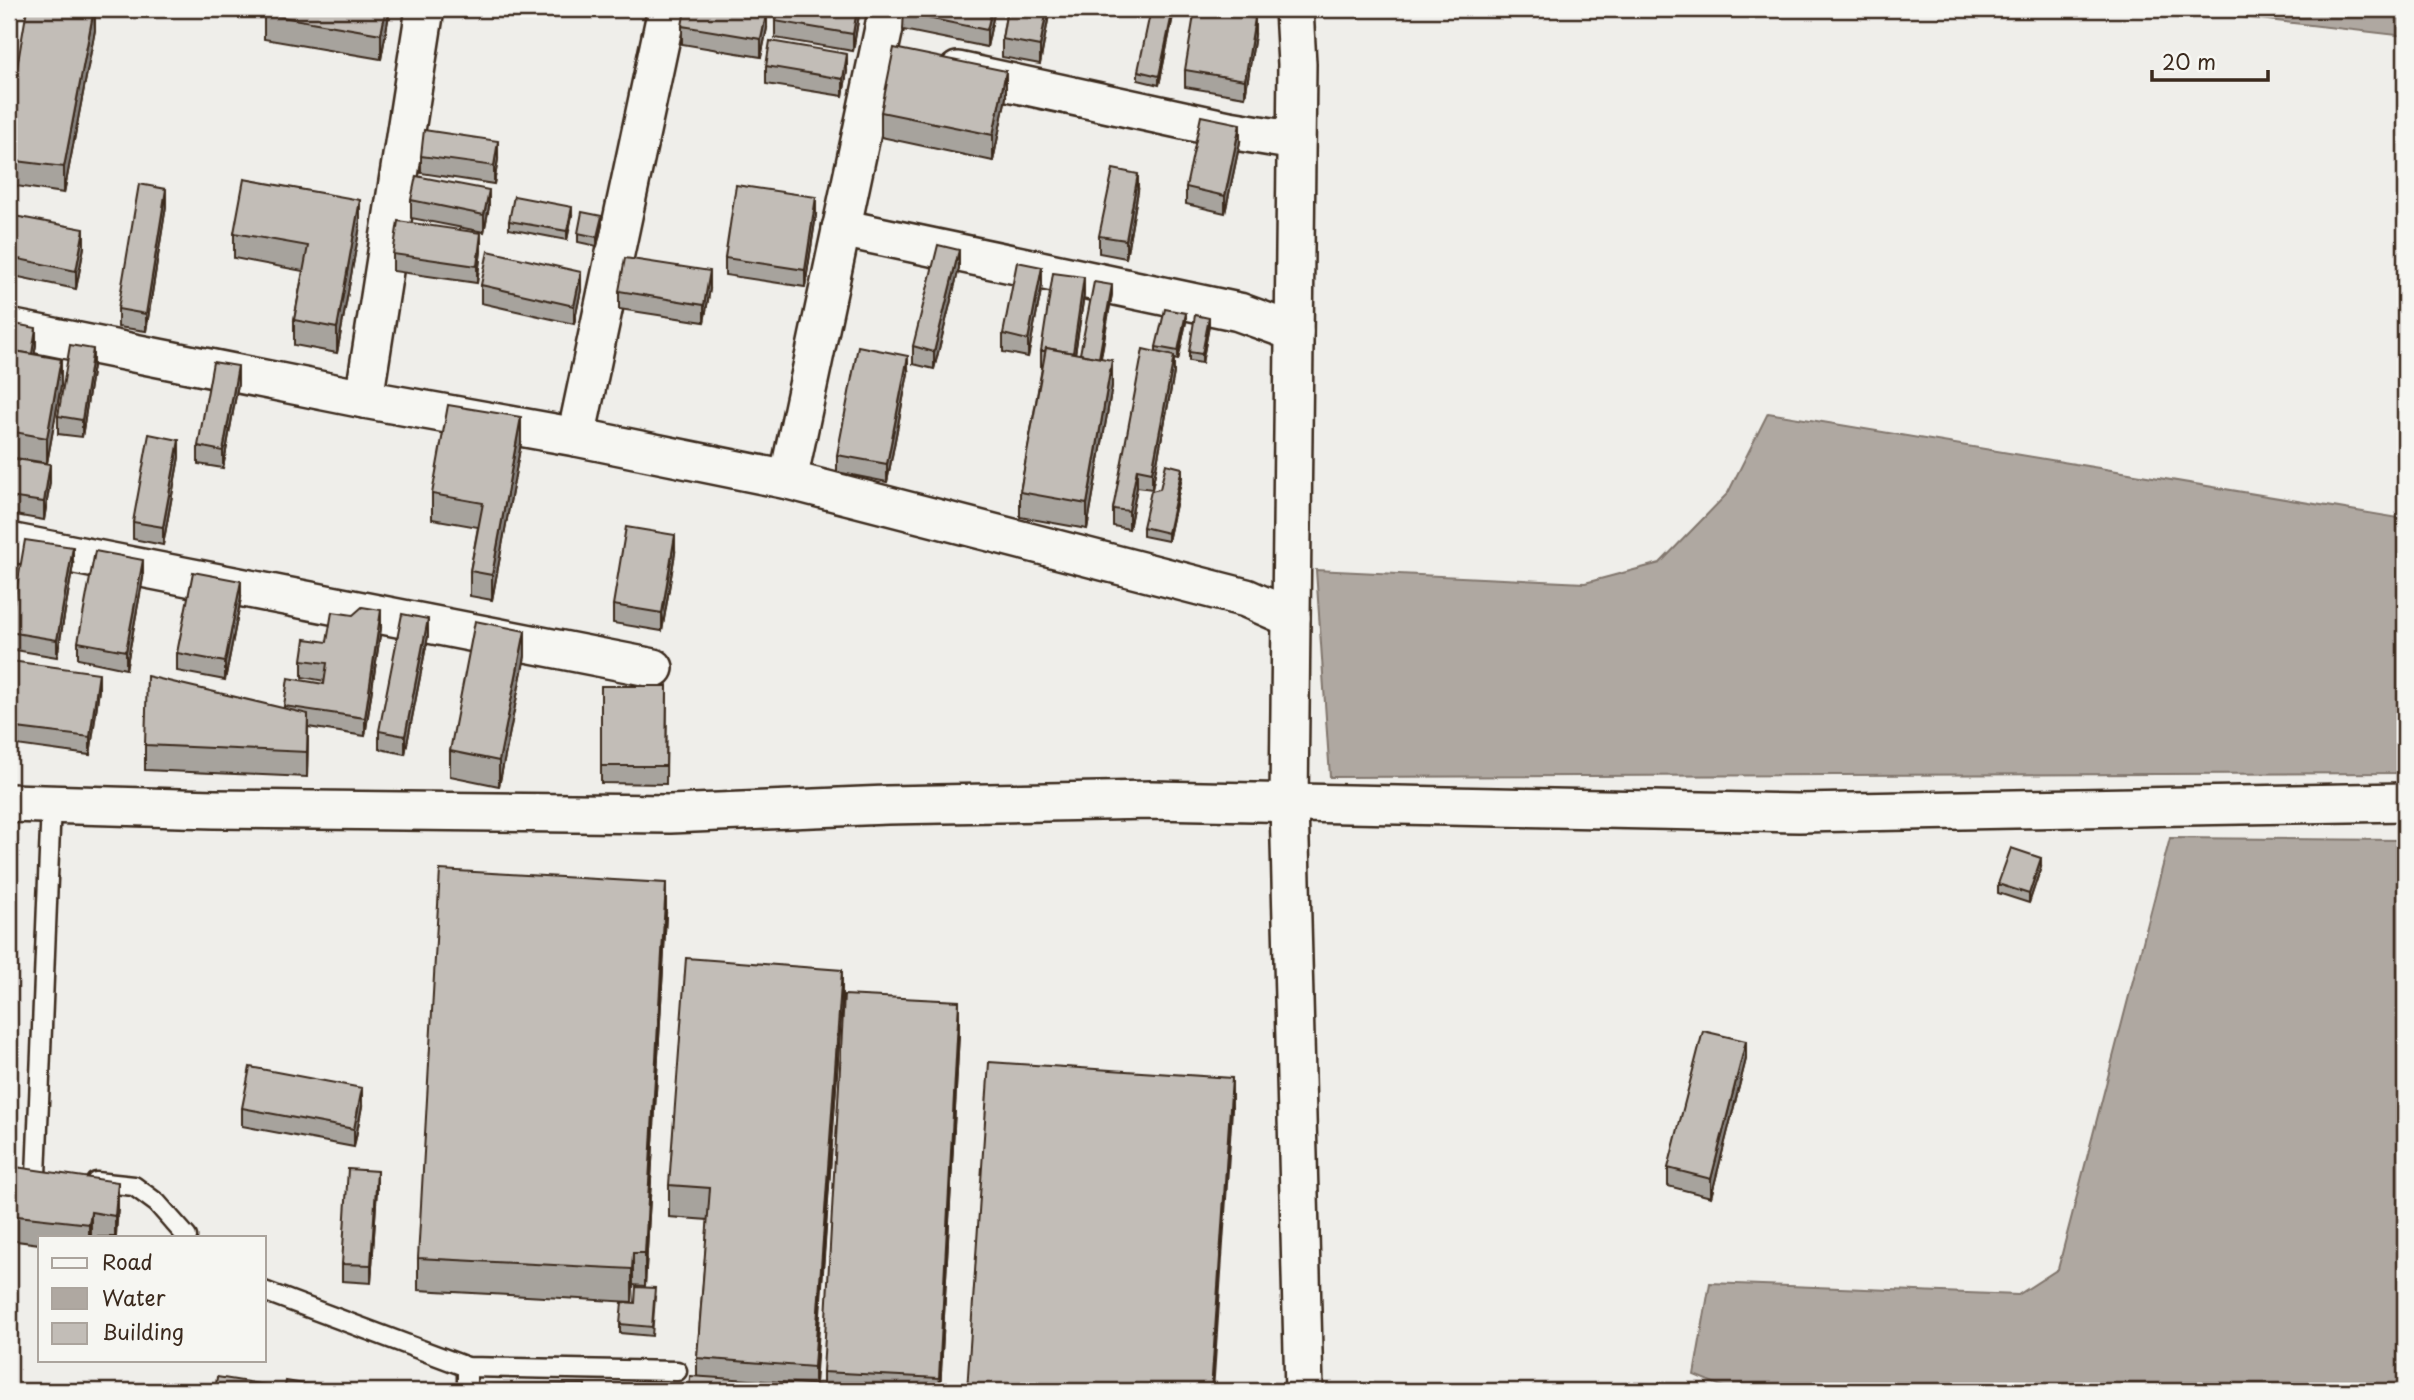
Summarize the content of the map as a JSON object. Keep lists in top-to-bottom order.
{
  "legend": ["Road", "Water", "Building"],
  "scale_bar": "20 m"
}
